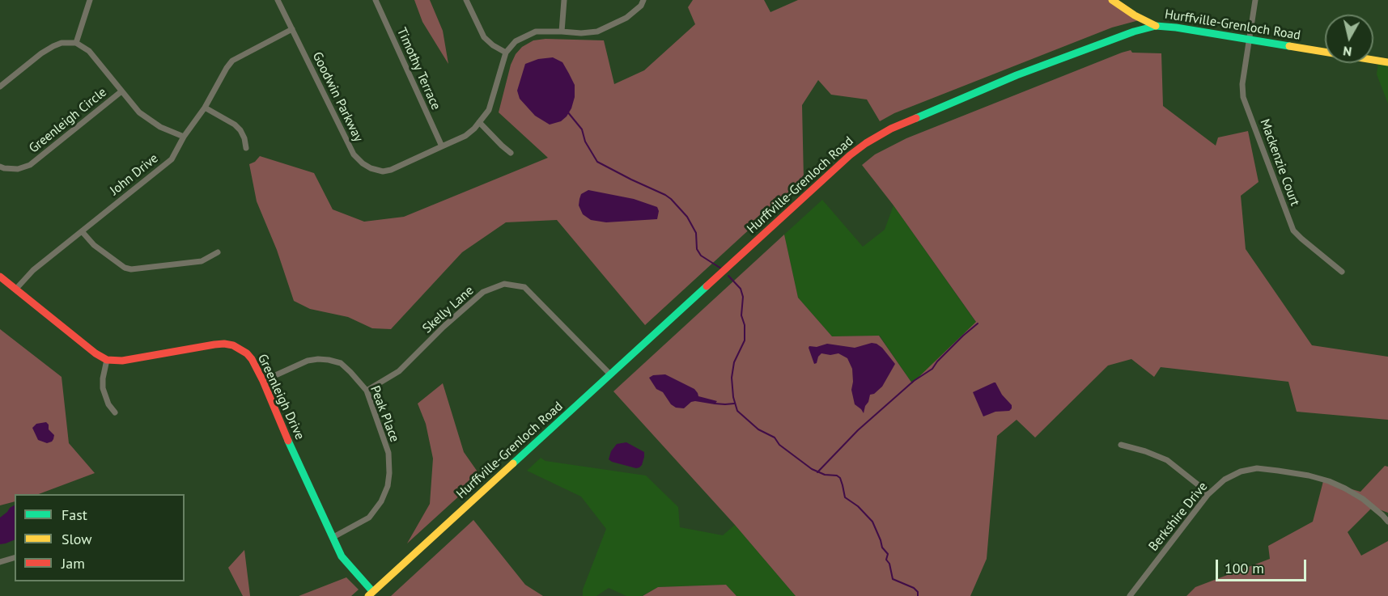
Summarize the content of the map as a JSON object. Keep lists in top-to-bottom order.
{
  "streets": {
    "main road": ["Hurffville-Grenloch Road", "Greenleigh Drive"],
    "street": [
      "Timothy Terrace",
      "Goodwin Parkway",
      "Greenleigh Circle",
      "Mackenzie Court",
      "John Drive",
      "Skelly Lane",
      "Peak Place",
      "Berkshire Drive"
    ]
  },
  "crossings": [
    ["Hurffville-Grenloch Road", "Mackenzie Court"],
    ["Hurffville-Grenloch Road", "Skelly Lane"],
    ["Hurffville-Grenloch Road", "Greenleigh Drive"],
    ["Timothy Terrace", "Goodwin Parkway"],
    ["Goodwin Parkway", "John Drive"],
    ["Skelly Lane", "Peak Place"],
    ["Greenleigh Drive", "Peak Place"]
  ],
  "legend": ["Fast", "Slow", "Jam"],
  "scale_bar": "100 m",
  "north": "bottom"
}
